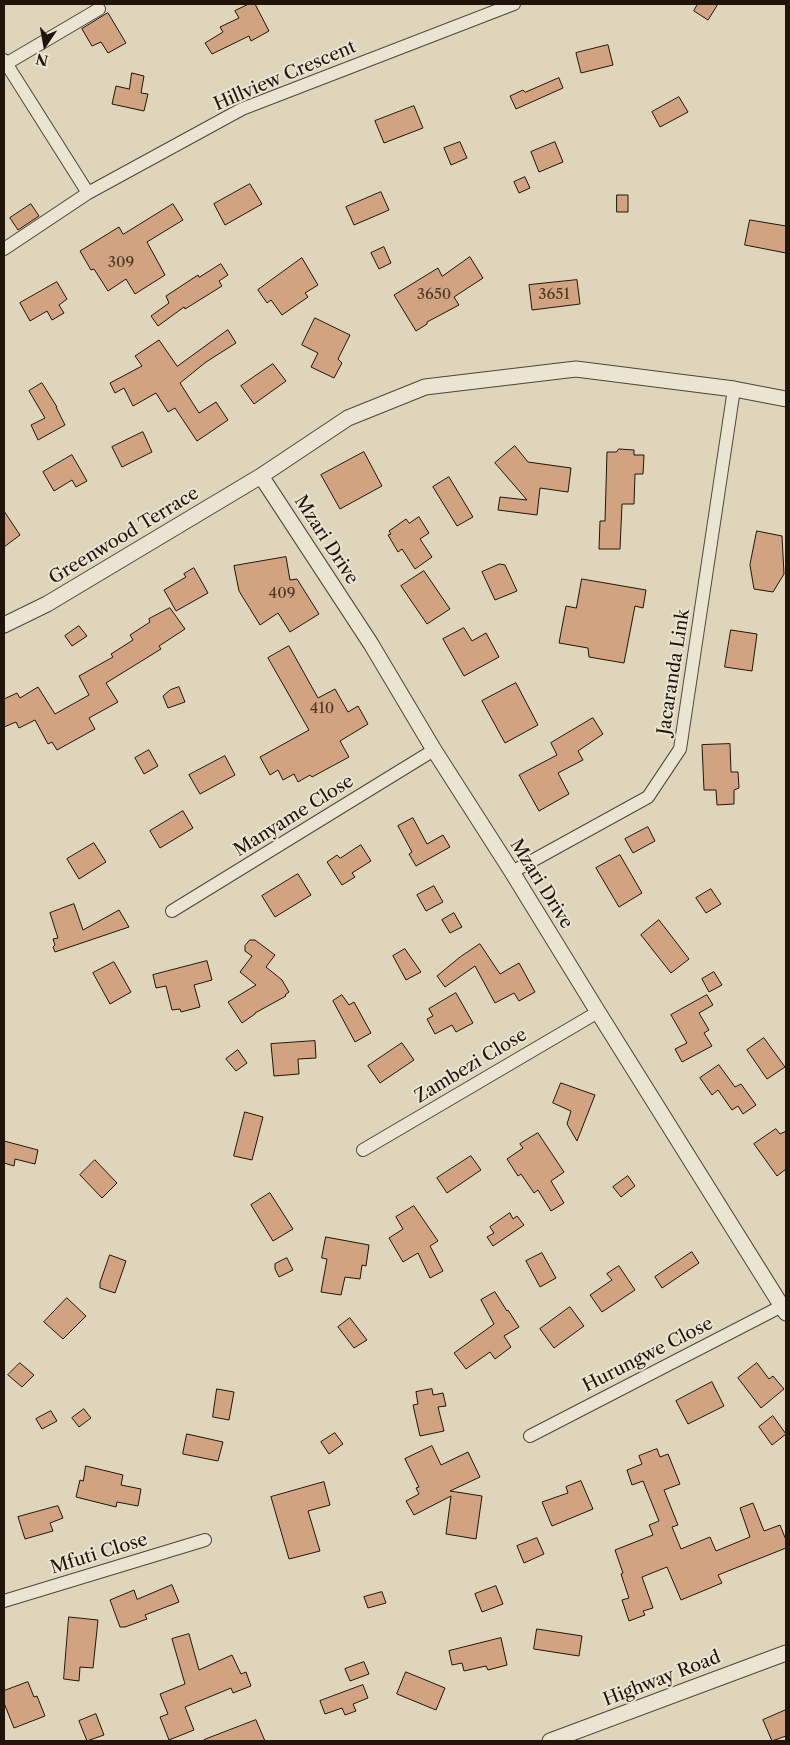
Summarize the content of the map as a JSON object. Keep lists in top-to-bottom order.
{
  "streets": {
    "street": [
      "Hillview Crescent",
      "Greenwood Terrace",
      "Mzari Drive",
      "Jacaranda Link",
      "Manyame Close",
      "Zambezi Close",
      "Hurungwe Close",
      "Mfuti Close",
      "Highway Road"
    ]
  },
  "crossings": [
    ["Greenwood Terrace", "Mzari Drive"],
    ["Greenwood Terrace", "Jacaranda Link"],
    ["Mzari Drive", "Jacaranda Link"],
    ["Mzari Drive", "Manyame Close"],
    ["Mzari Drive", "Zambezi Close"],
    ["Mzari Drive", "Hurungwe Close"]
  ],
  "house_numbers": [
    "309",
    "3650",
    "3651",
    "409",
    "410"
  ],
  "north": "bottom"
}
